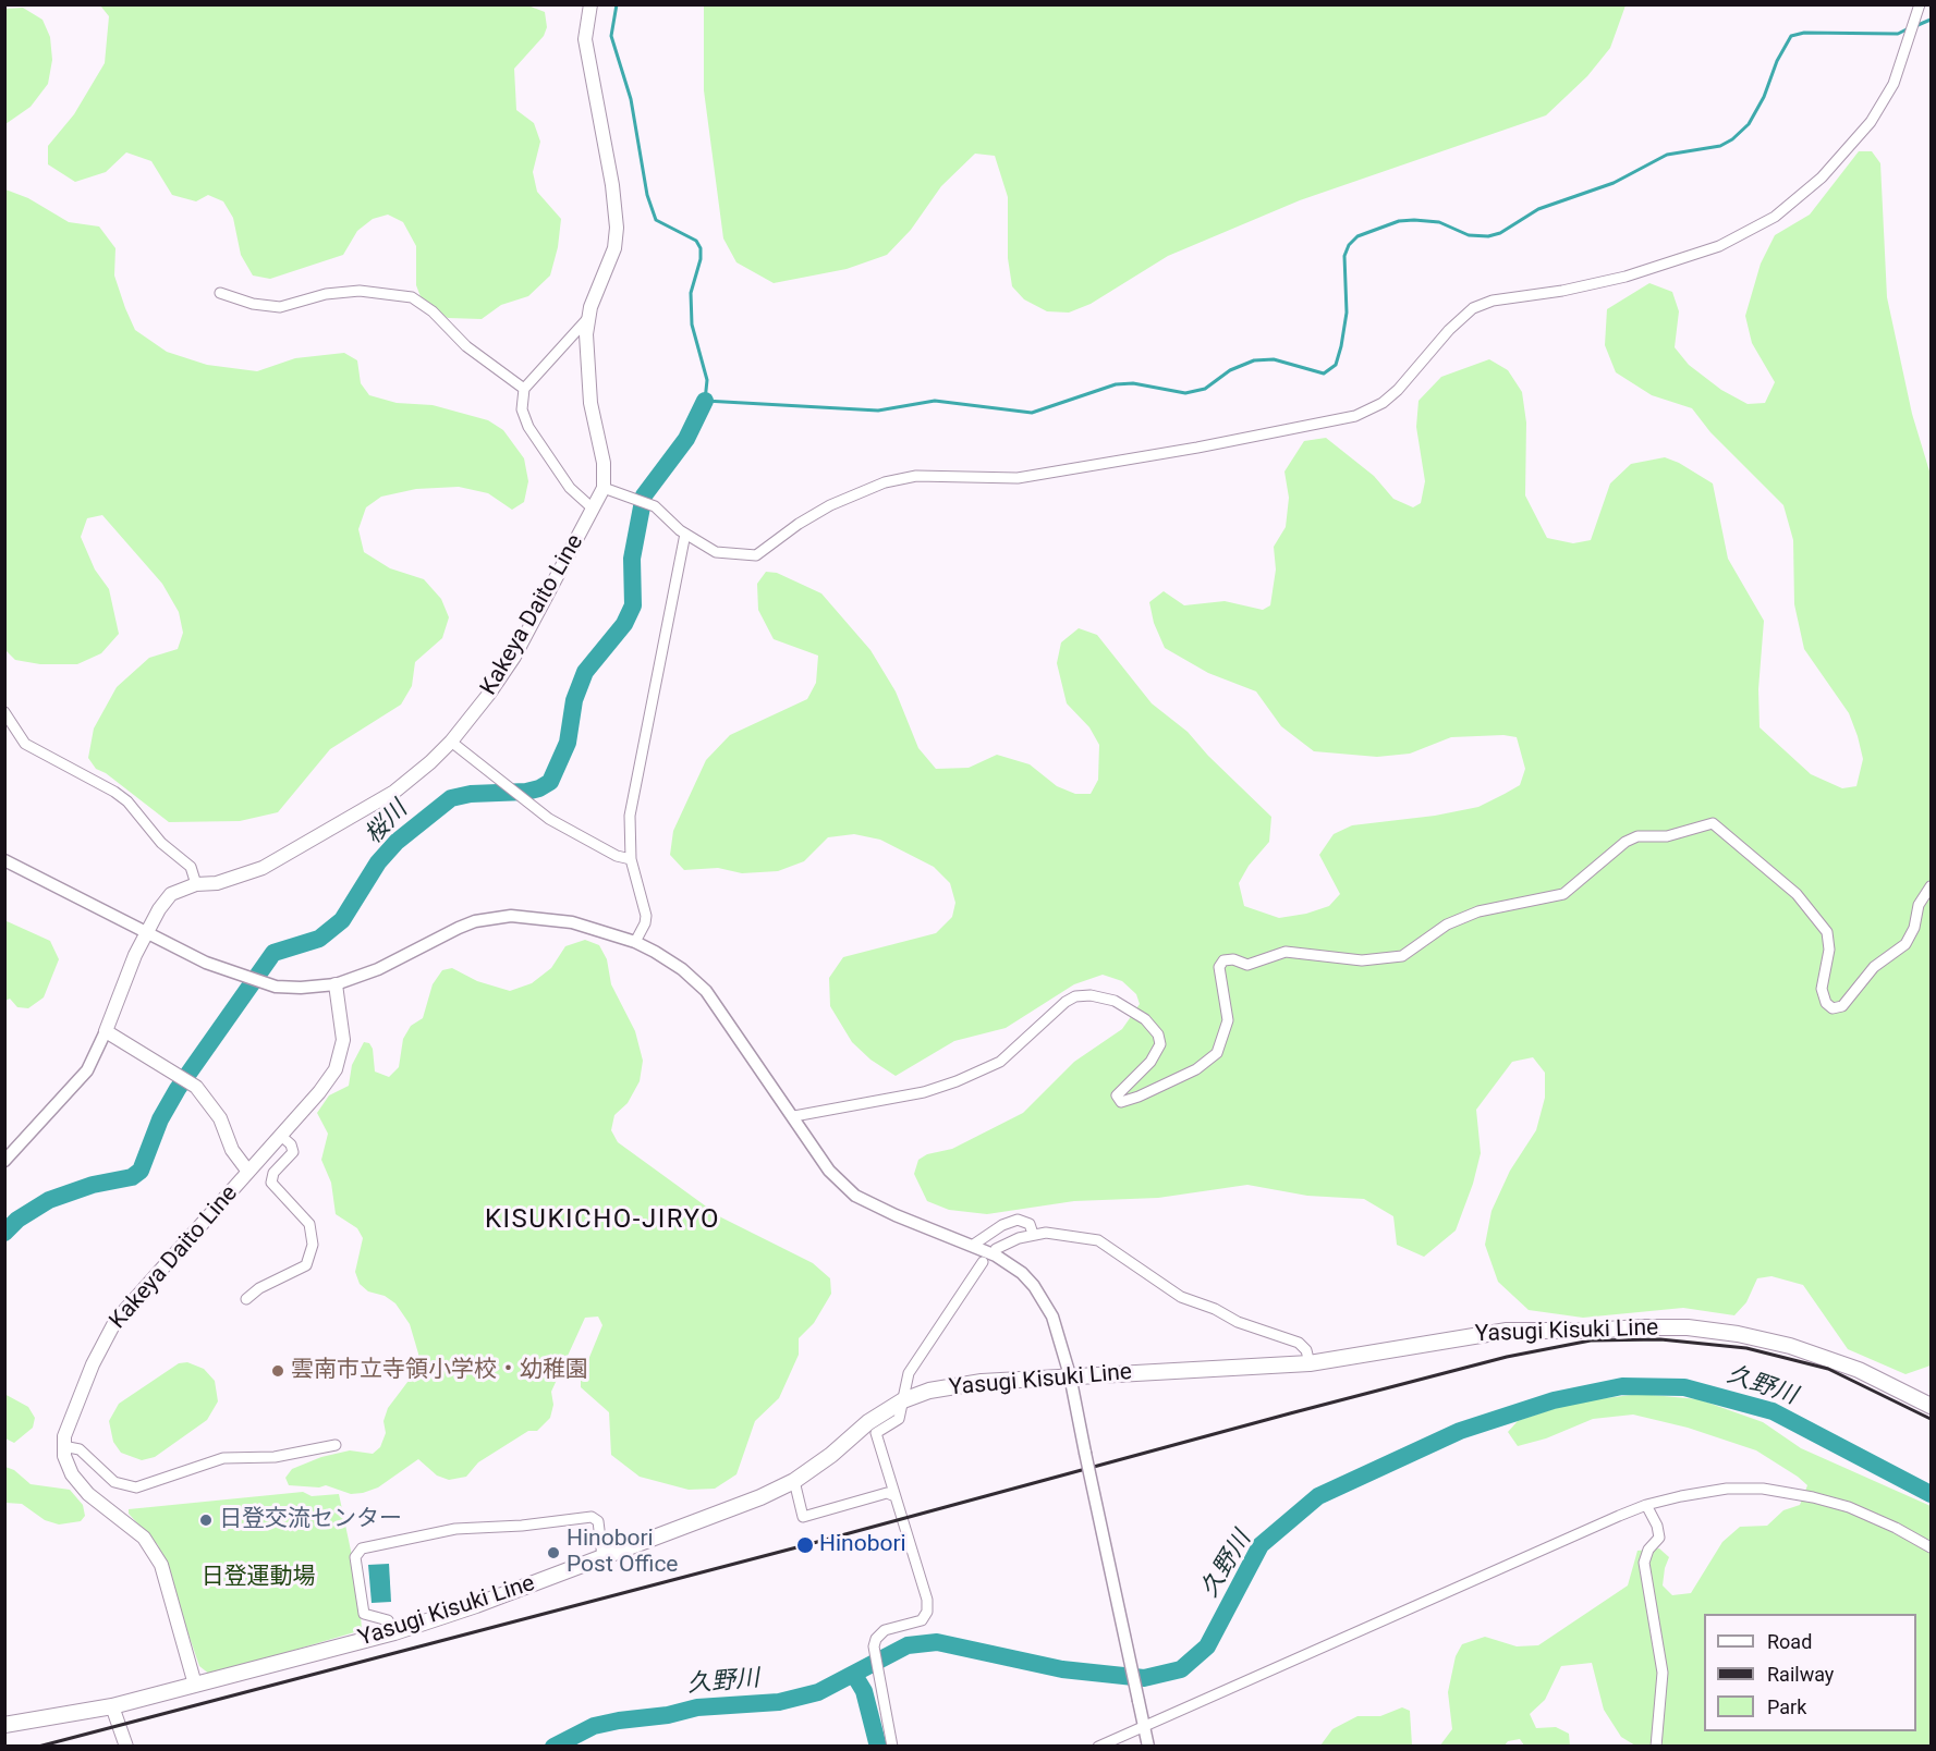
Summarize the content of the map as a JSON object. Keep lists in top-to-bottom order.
{
  "streets": {
    "main road": ["Kakeya Daito Line", "Yasugi Kisuki Line"]
  },
  "districts": ["KISUKICHO-JIRYO"],
  "water": ["桜川", "久野川"],
  "parks": ["日登運動場"],
  "places": [
    "雲南市立寺領小学校・幼稚園",
    "日登交流センター",
    "Hinobori",
    "Hinobori Post Office"
  ],
  "legend": ["Road", "Railway", "Park"]
}
